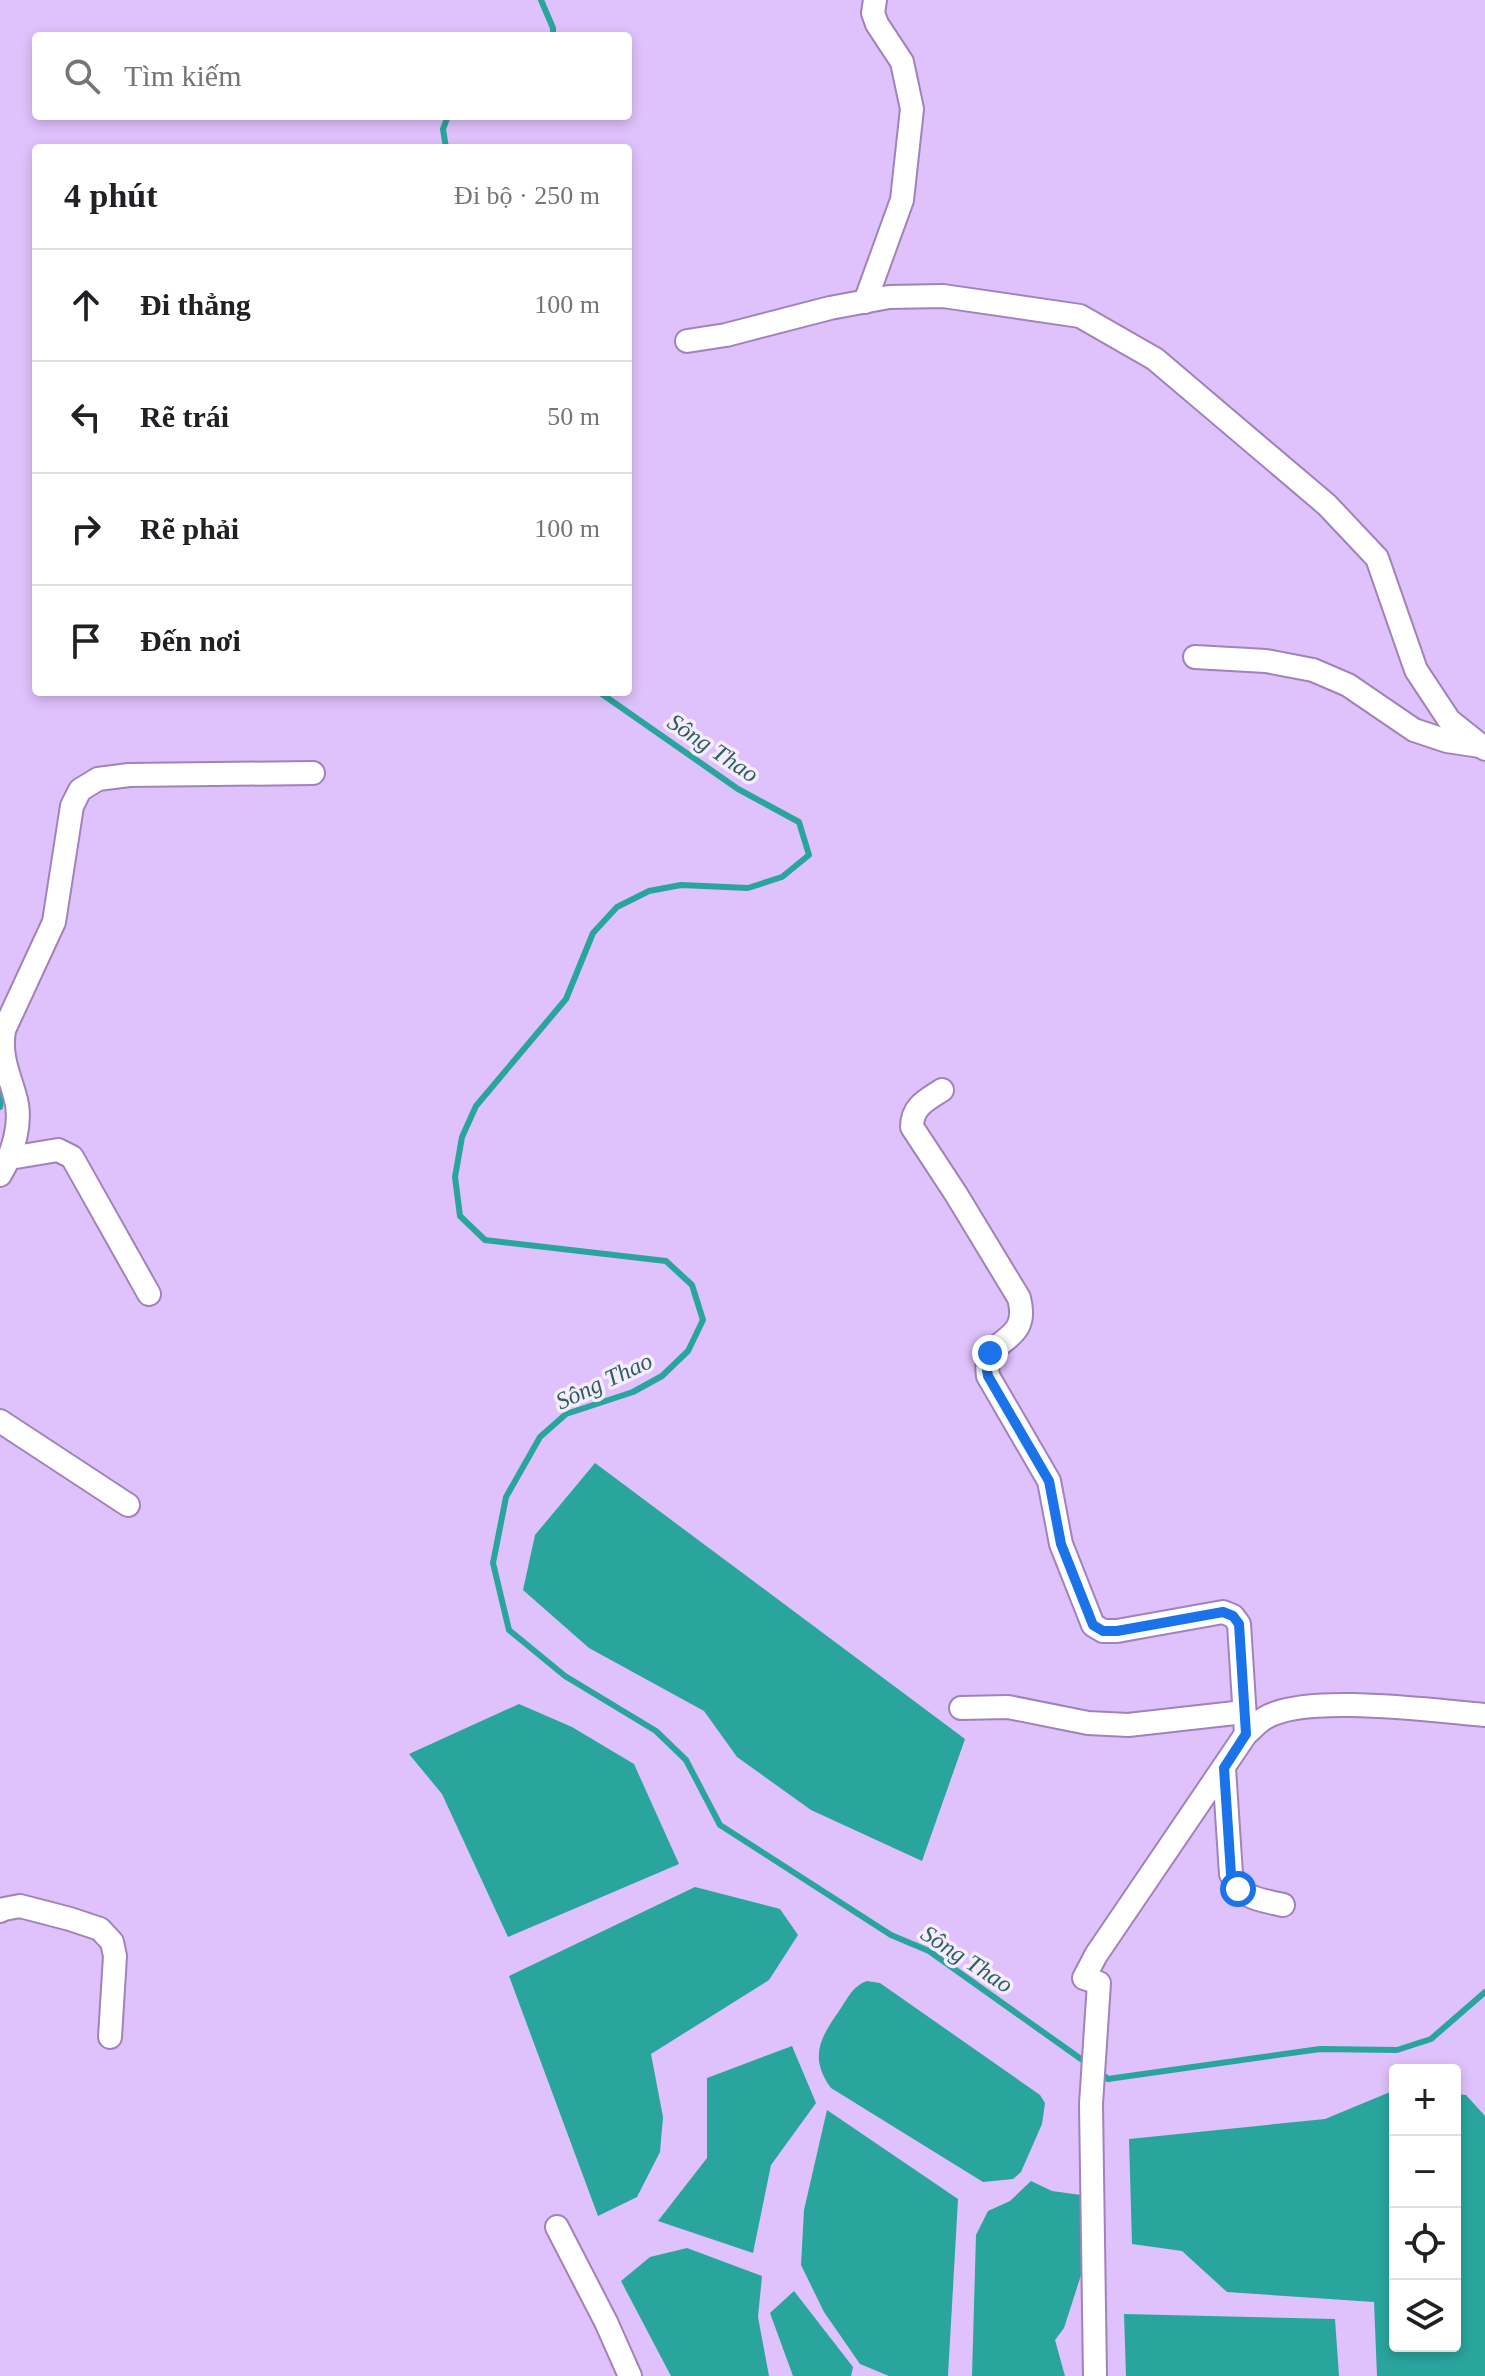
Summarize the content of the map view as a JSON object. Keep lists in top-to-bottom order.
{
  "water": ["Sông Thao"],
  "page": {
    "search": "Tìm kiếm",
    "heading": ["4 phút", "Đi bộ · 250 m"],
    "list": [
      ["Đi thẳng", "100 m"],
      ["Rẽ trái", "50 m"],
      ["Rẽ phải", "100 m"],
      "Đến nơi"
    ],
    "map_buttons": ["+", "−"]
  }
}
